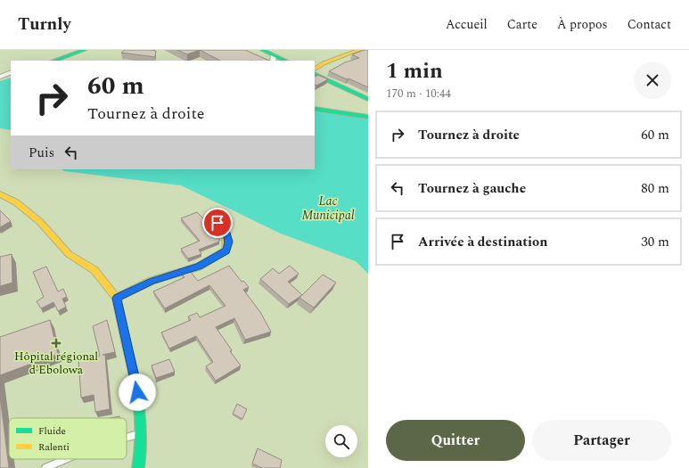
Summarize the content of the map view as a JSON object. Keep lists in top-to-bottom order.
{
  "water": ["Lac Municipal"],
  "places": {
    "health": ["Hôpital régional d'Ebolowa"]
  },
  "legend": ["Fluide", "Ralenti"],
  "page": {
    "header": "Turnly",
    "nav": [
      "Accueil",
      "Carte",
      "À propos",
      "Contact"
    ],
    "heading": ["1 min", "170 m · 10:44"],
    "turn": ["60 m", "Tournez à droite"],
    "list": [
      {
        "name": "Tournez à droite",
        "value": "60 m"
      },
      {
        "name": "Tournez à gauche",
        "value": "80 m"
      },
      {
        "name": "Arrivée à destination",
        "value": "30 m"
      }
    ],
    "then": "Puis",
    "buttons": ["Quitter", "Partager"]
  }
}
